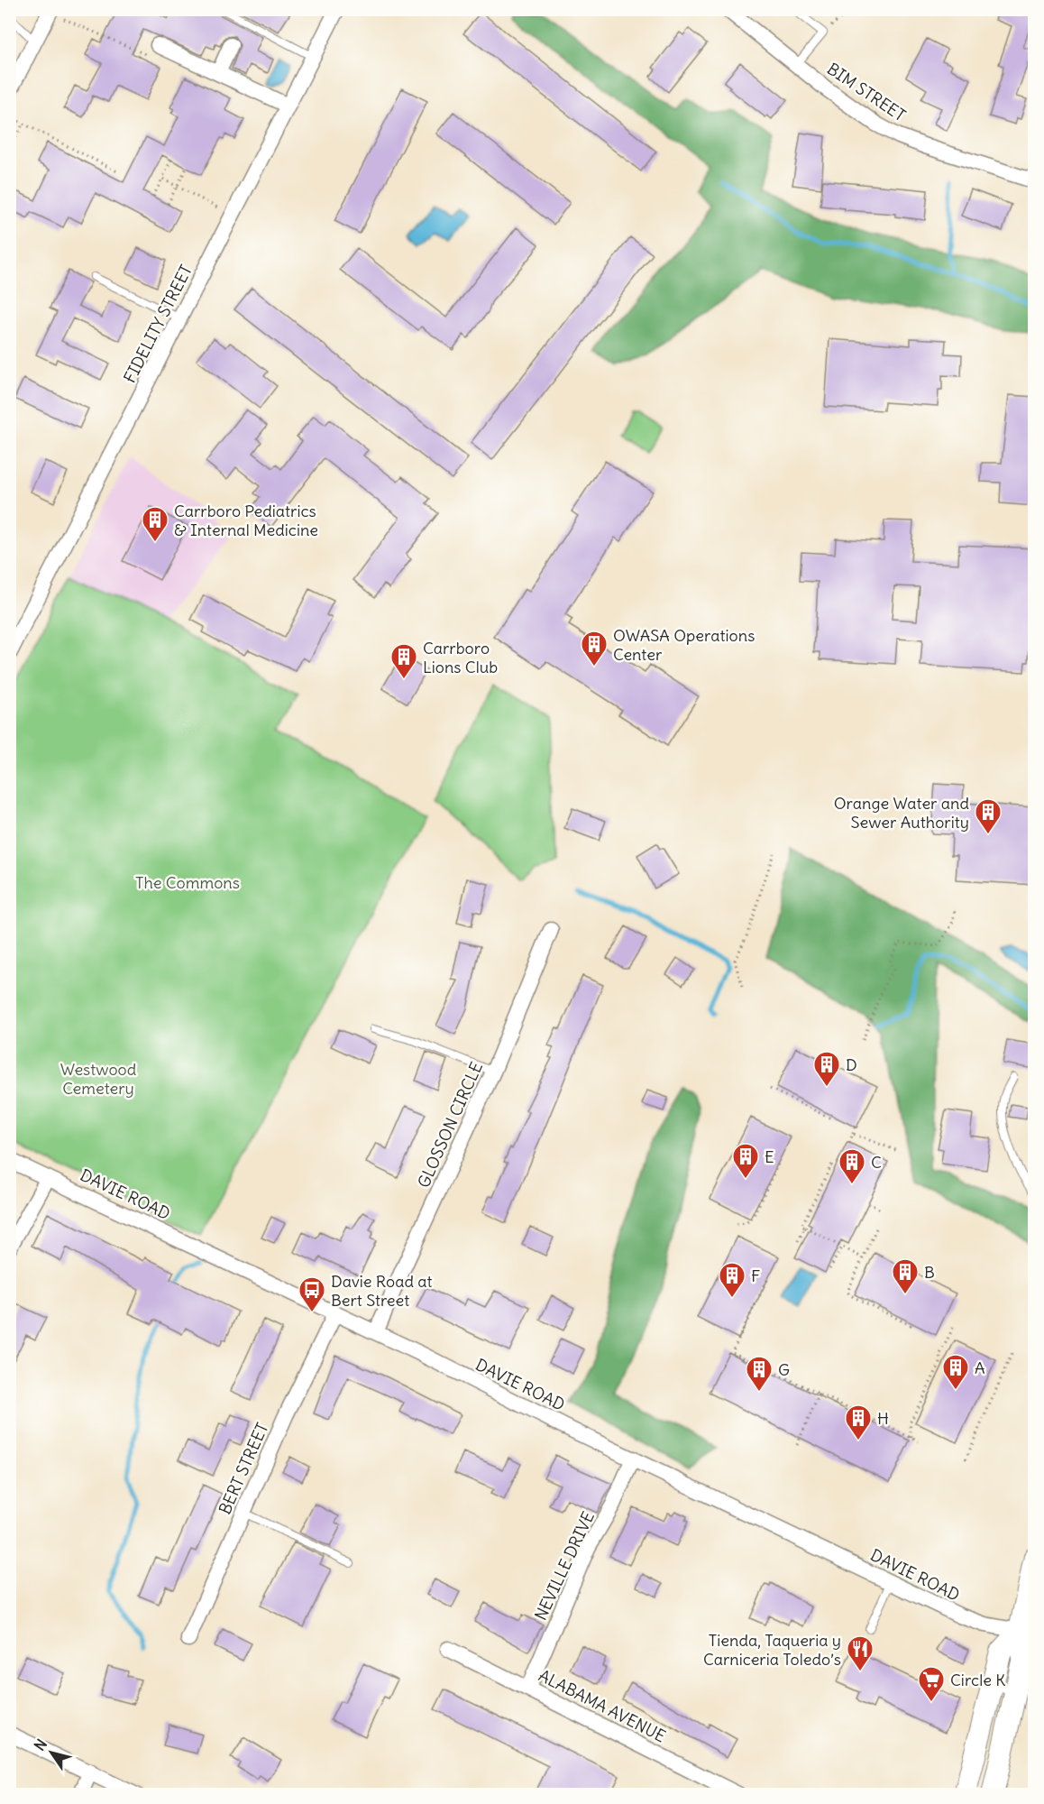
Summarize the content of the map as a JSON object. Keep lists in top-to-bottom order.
{
  "streets": {
    "street": [
      "BIM STREET",
      "FIDELITY STREET",
      "GLOSSON CIRCLE",
      "DAVIE ROAD",
      "BERT STREET",
      "NEVILLE DRIVE",
      "ALABAMA AVENUE"
    ]
  },
  "crossings": [
    ["GLOSSON CIRCLE", "DAVIE ROAD"],
    ["DAVIE ROAD", "BERT STREET"],
    ["DAVIE ROAD", "NEVILLE DRIVE"],
    ["NEVILLE DRIVE", "ALABAMA AVENUE"]
  ],
  "parks": ["The Commons", "Westwood Cemetery"],
  "places": {
    "building": [
      "Carrboro Pediatrics & Internal Medicine",
      "OWASA Operations Center",
      "Carrboro Lions Club",
      "Orange Water and Sewer Authority",
      "D",
      "E",
      "C",
      "B",
      "F",
      "A",
      "G",
      "H"
    ],
    "bus stop": ["Davie Road at Bert Street"],
    "restaurant": ["Tienda, Taqueria y Carniceria Toledo’s"],
    "supermarket": ["Circle K"]
  },
  "north": "top left"
}
